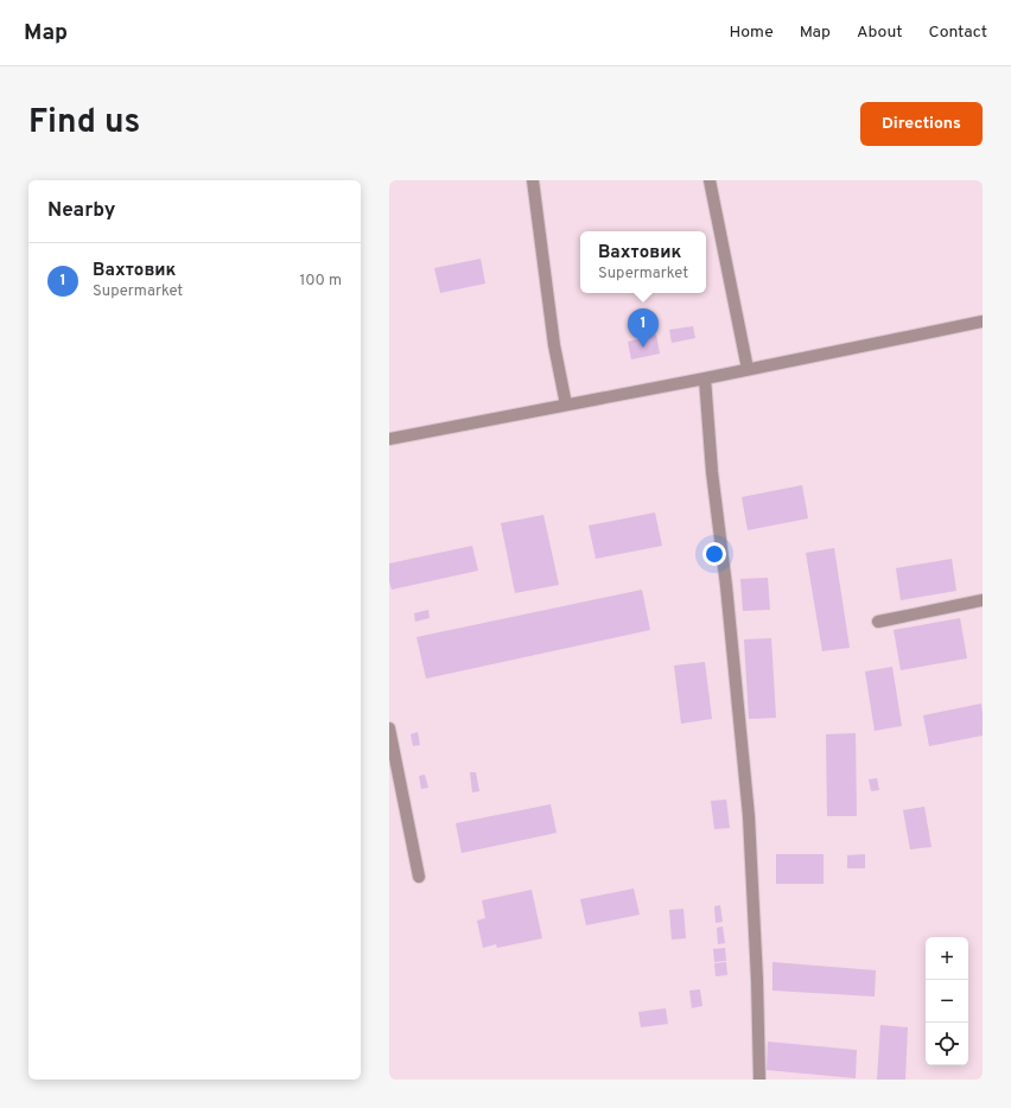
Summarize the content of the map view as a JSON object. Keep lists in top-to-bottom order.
{
  "page": {
    "header": "Map",
    "nav": [
      "Home",
      "Map",
      "About",
      "Contact"
    ],
    "title": "Find us",
    "buttons": "Directions",
    "heading": "Nearby",
    "popup": ["Вахтовик", "Supermarket"],
    "list": [
      {
        "mark": "1",
        "name": "Вахтовик",
        "note": "Supermarket",
        "value": "100 m"
      }
    ],
    "pins": "1",
    "map_buttons": ["+", "−"]
  }
}
